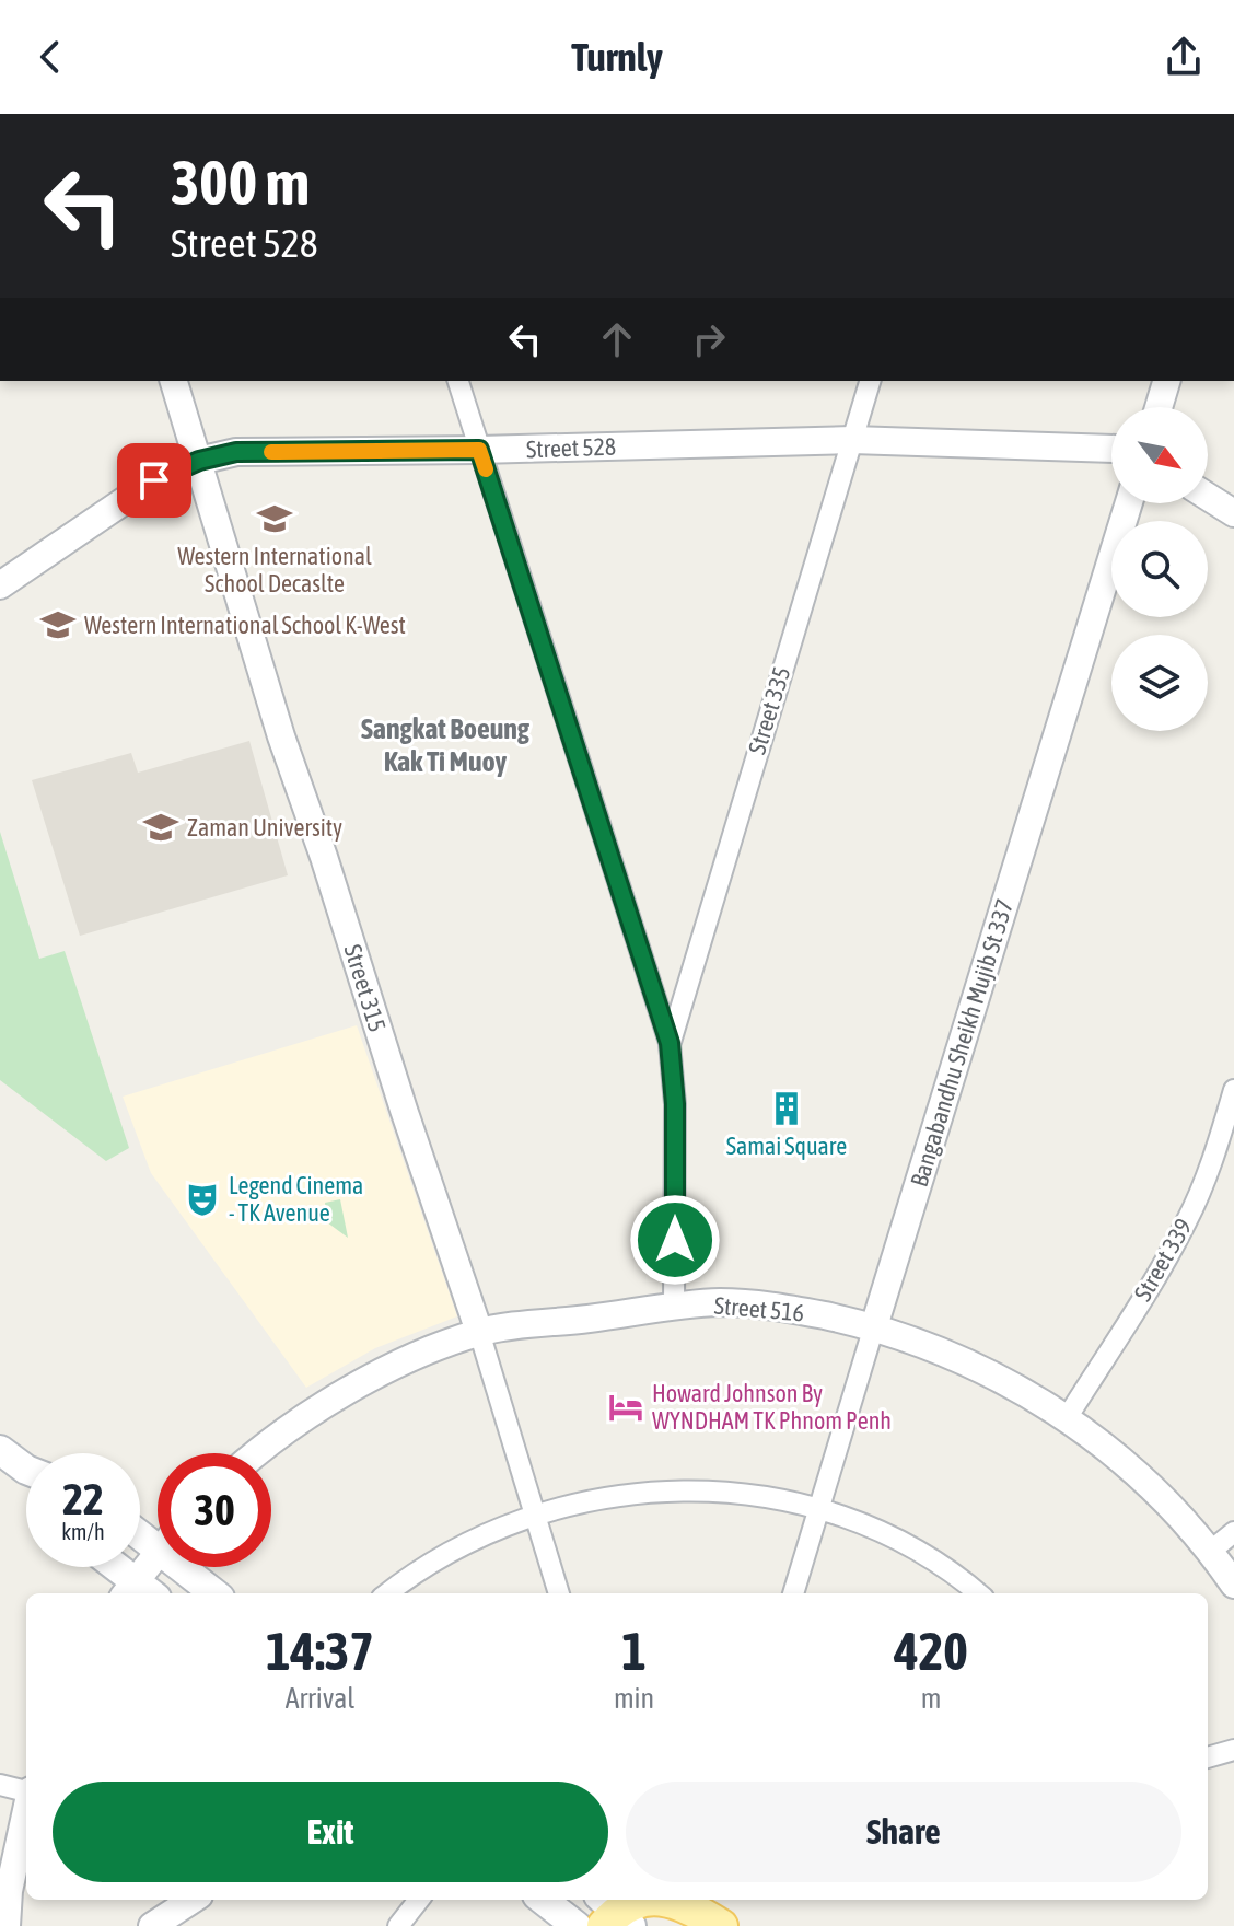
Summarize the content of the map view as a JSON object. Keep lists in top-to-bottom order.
{
  "streets": {
    "street": [
      "Street 528",
      "Street 335",
      "Street 315",
      "Bangabandhu Sheikh Mujib St 337",
      "Street 339",
      "Street 516"
    ]
  },
  "crossings": [
    ["Street 528", "Street 335"],
    ["Street 528", "Street 315"],
    ["Street 315", "Street 516"],
    ["Bangabandhu Sheikh Mujib St 337", "Street 516"],
    ["Street 339", "Street 516"]
  ],
  "districts": ["Sangkat Boeung Kak Ti Muoy"],
  "places": {
    "school or university": ["Western International School Decaslte", "Western International School K-West", "Zaman University"],
    "building": ["Samai Square"],
    "theatre": ["Legend Cinema - TK Avenue"],
    "hotel": ["Howard Johnson By WYNDHAM TK Phnom Penh"]
  },
  "north": "bottom right",
  "page": {
    "header": "Turnly",
    "turn": ["300 m", "Street 528"],
    "speed": "22 km/h",
    "limit": "30",
    "eta": [
      "14:37",
      "Arrival",
      "1",
      "min",
      "420",
      "m"
    ],
    "buttons": ["Exit", "Share"]
  }
}
